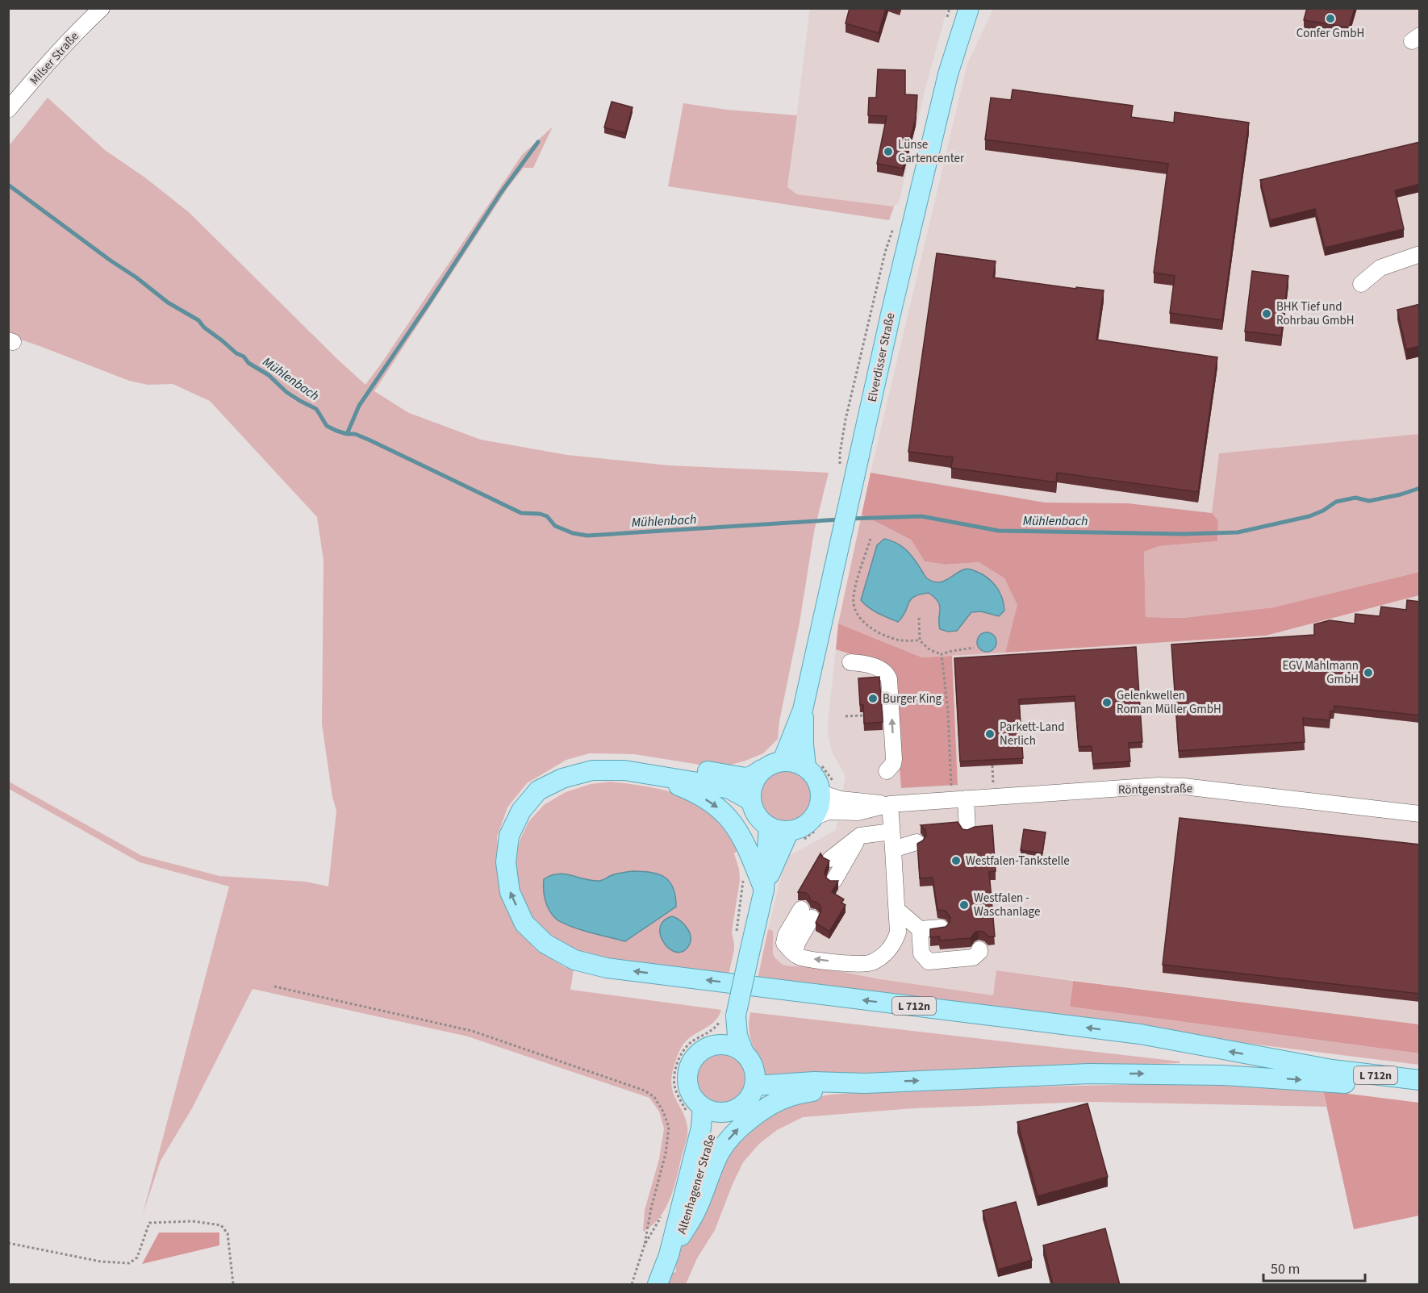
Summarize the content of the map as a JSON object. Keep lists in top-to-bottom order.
{
  "streets": {
    "main road": ["Elverdisser Straße", "L 712n", "Altenhagener Straße"],
    "street": ["Milser Straße", "Röntgenstraße"]
  },
  "crossings": [
    ["Elverdisser Straße", "Röntgenstraße"]
  ],
  "water": ["Mühlenbach"],
  "places": [
    "Confer GmbH",
    "Lünse Gartencenter",
    "BHK Tief und Rohrbau GmbH",
    "EGV Mahlmann GmbH",
    "Burger King",
    "Gelenkwellen Roman Müller GmbH",
    "Parkett-Land Nerlich",
    "Westfalen-Tankstelle",
    "Westfalen - Waschanlage"
  ],
  "scale_bar": "50 m"
}
